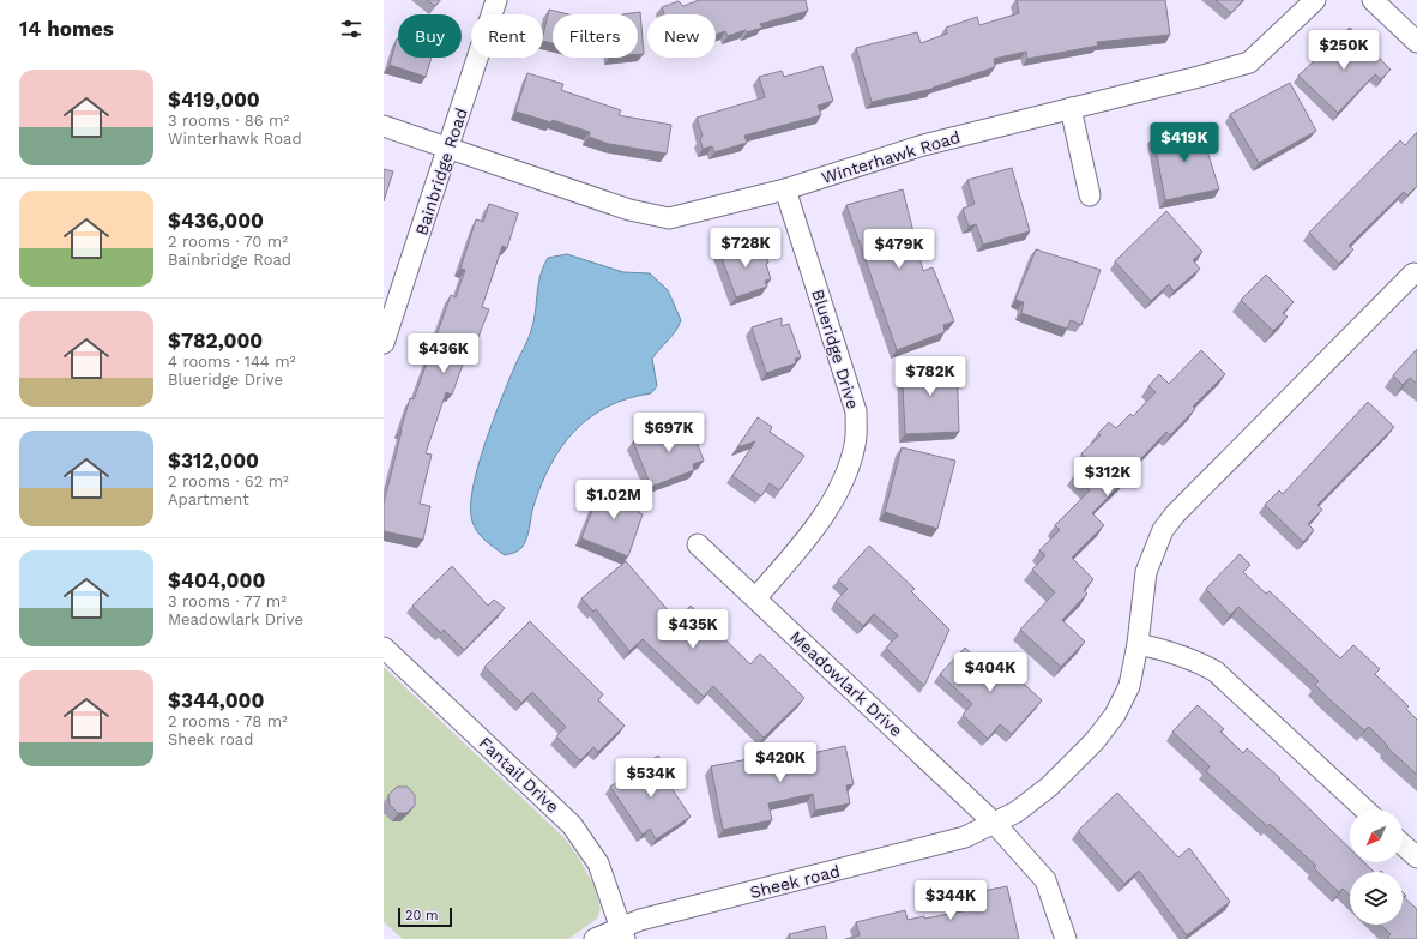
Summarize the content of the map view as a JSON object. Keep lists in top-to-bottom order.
{
  "streets": {
    "street": [
      "Winterhawk Road",
      "Bainbridge Road",
      "Blueridge Drive",
      "Meadowlark Drive",
      "Fantail Drive",
      "Sheek road"
    ]
  },
  "crossings": [
    ["Winterhawk Road", "Bainbridge Road"],
    ["Winterhawk Road", "Blueridge Drive"],
    ["Blueridge Drive", "Meadowlark Drive"],
    ["Meadowlark Drive", "Sheek road"],
    ["Fantail Drive", "Sheek road"]
  ],
  "scale_bar": "20 m",
  "north": "bottom left",
  "page": {
    "heading": "14 homes",
    "chip": [
      "Buy",
      "Rent",
      "Filters",
      "New"
    ],
    "price": [
      "$250K",
      "$419K",
      "$728K",
      "$479K",
      "$436K",
      "$782K",
      "$697K",
      "$312K",
      "$1.02M",
      "$435K",
      "$404K",
      "$420K",
      "$534K",
      "$344K"
    ],
    "list": [
      {
        "name": "$419,000",
        "note": "3 rooms · 86 m² · Winterhawk Road"
      },
      {
        "name": "$436,000",
        "note": "2 rooms · 70 m² · Bainbridge Road"
      },
      {
        "name": "$782,000",
        "note": "4 rooms · 144 m² · Blueridge Drive"
      },
      {
        "name": "$312,000",
        "note": "2 rooms · 62 m² · Apartment"
      },
      {
        "name": "$404,000",
        "note": "3 rooms · 77 m² · Meadowlark Drive"
      },
      {
        "name": "$344,000",
        "note": "2 rooms · 78 m² · Sheek road"
      }
    ],
    "scale": "20 m"
  }
}
